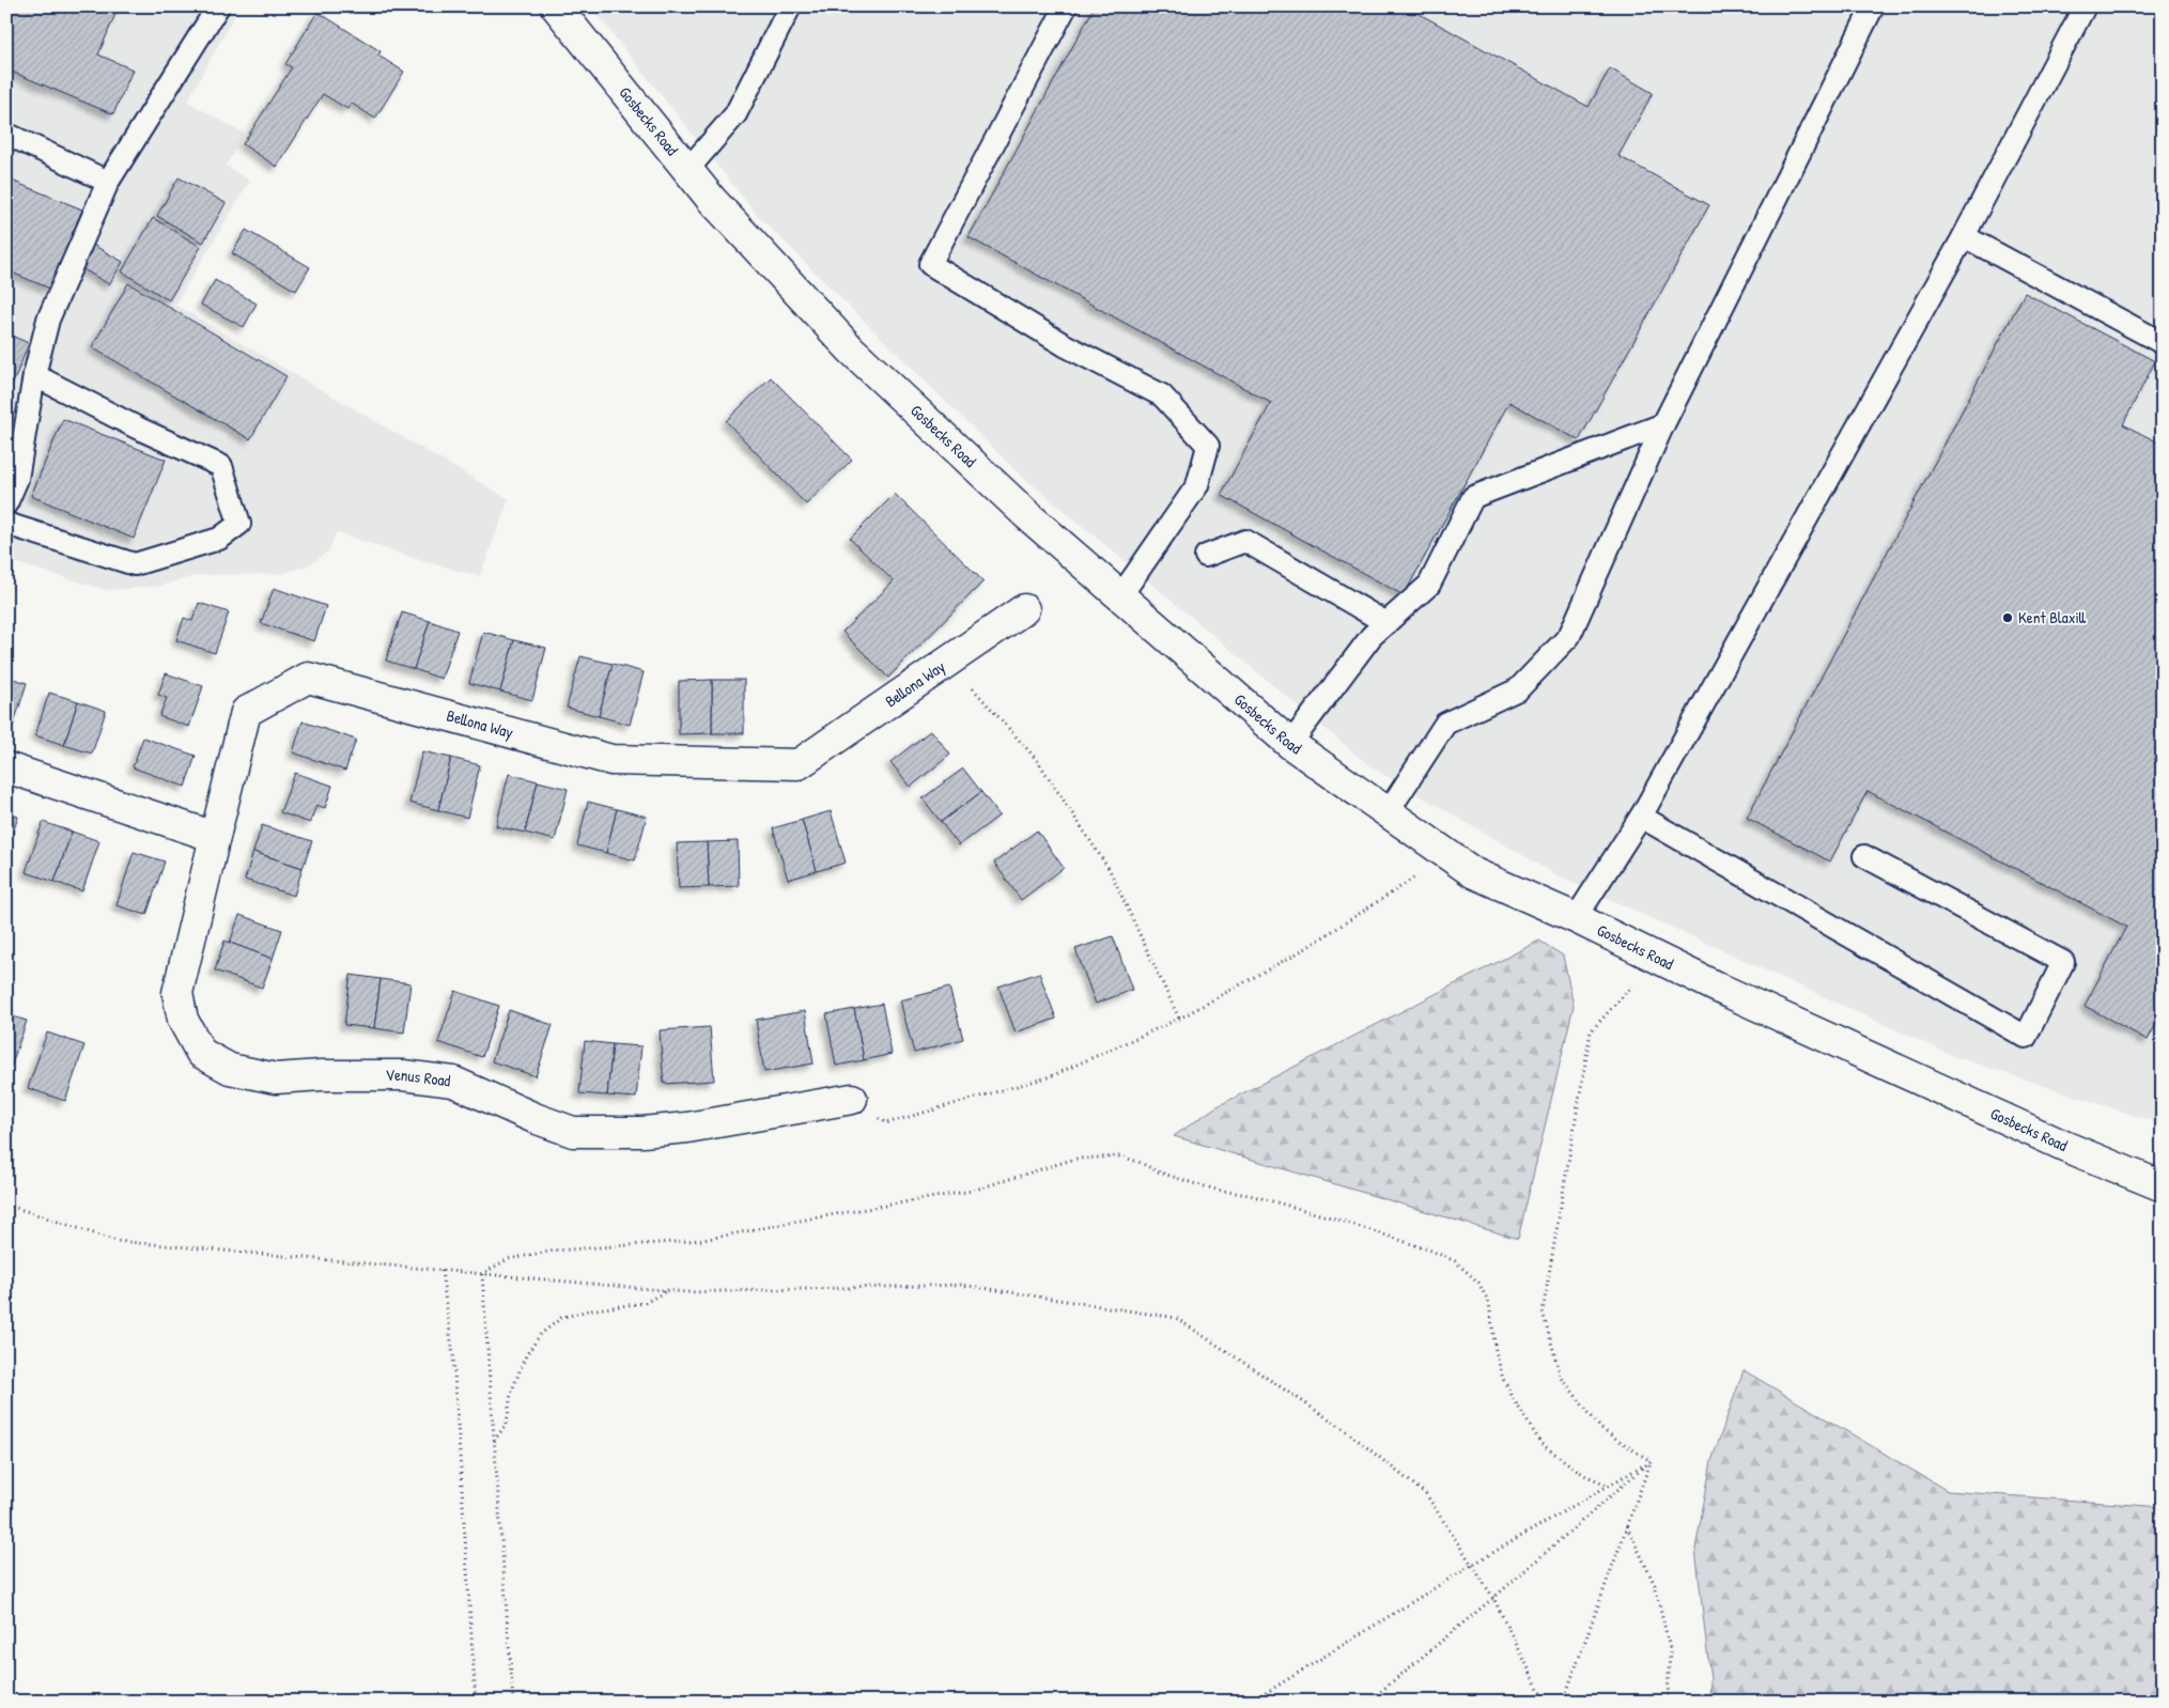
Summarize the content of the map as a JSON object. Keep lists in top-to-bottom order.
{
  "streets": {
    "street": ["Gosbecks Road", "Bellona Way", "Venus Road"]
  },
  "crossings": [
    ["Bellona Way", "Venus Road"]
  ],
  "places": ["Kent Blaxill"]
}
